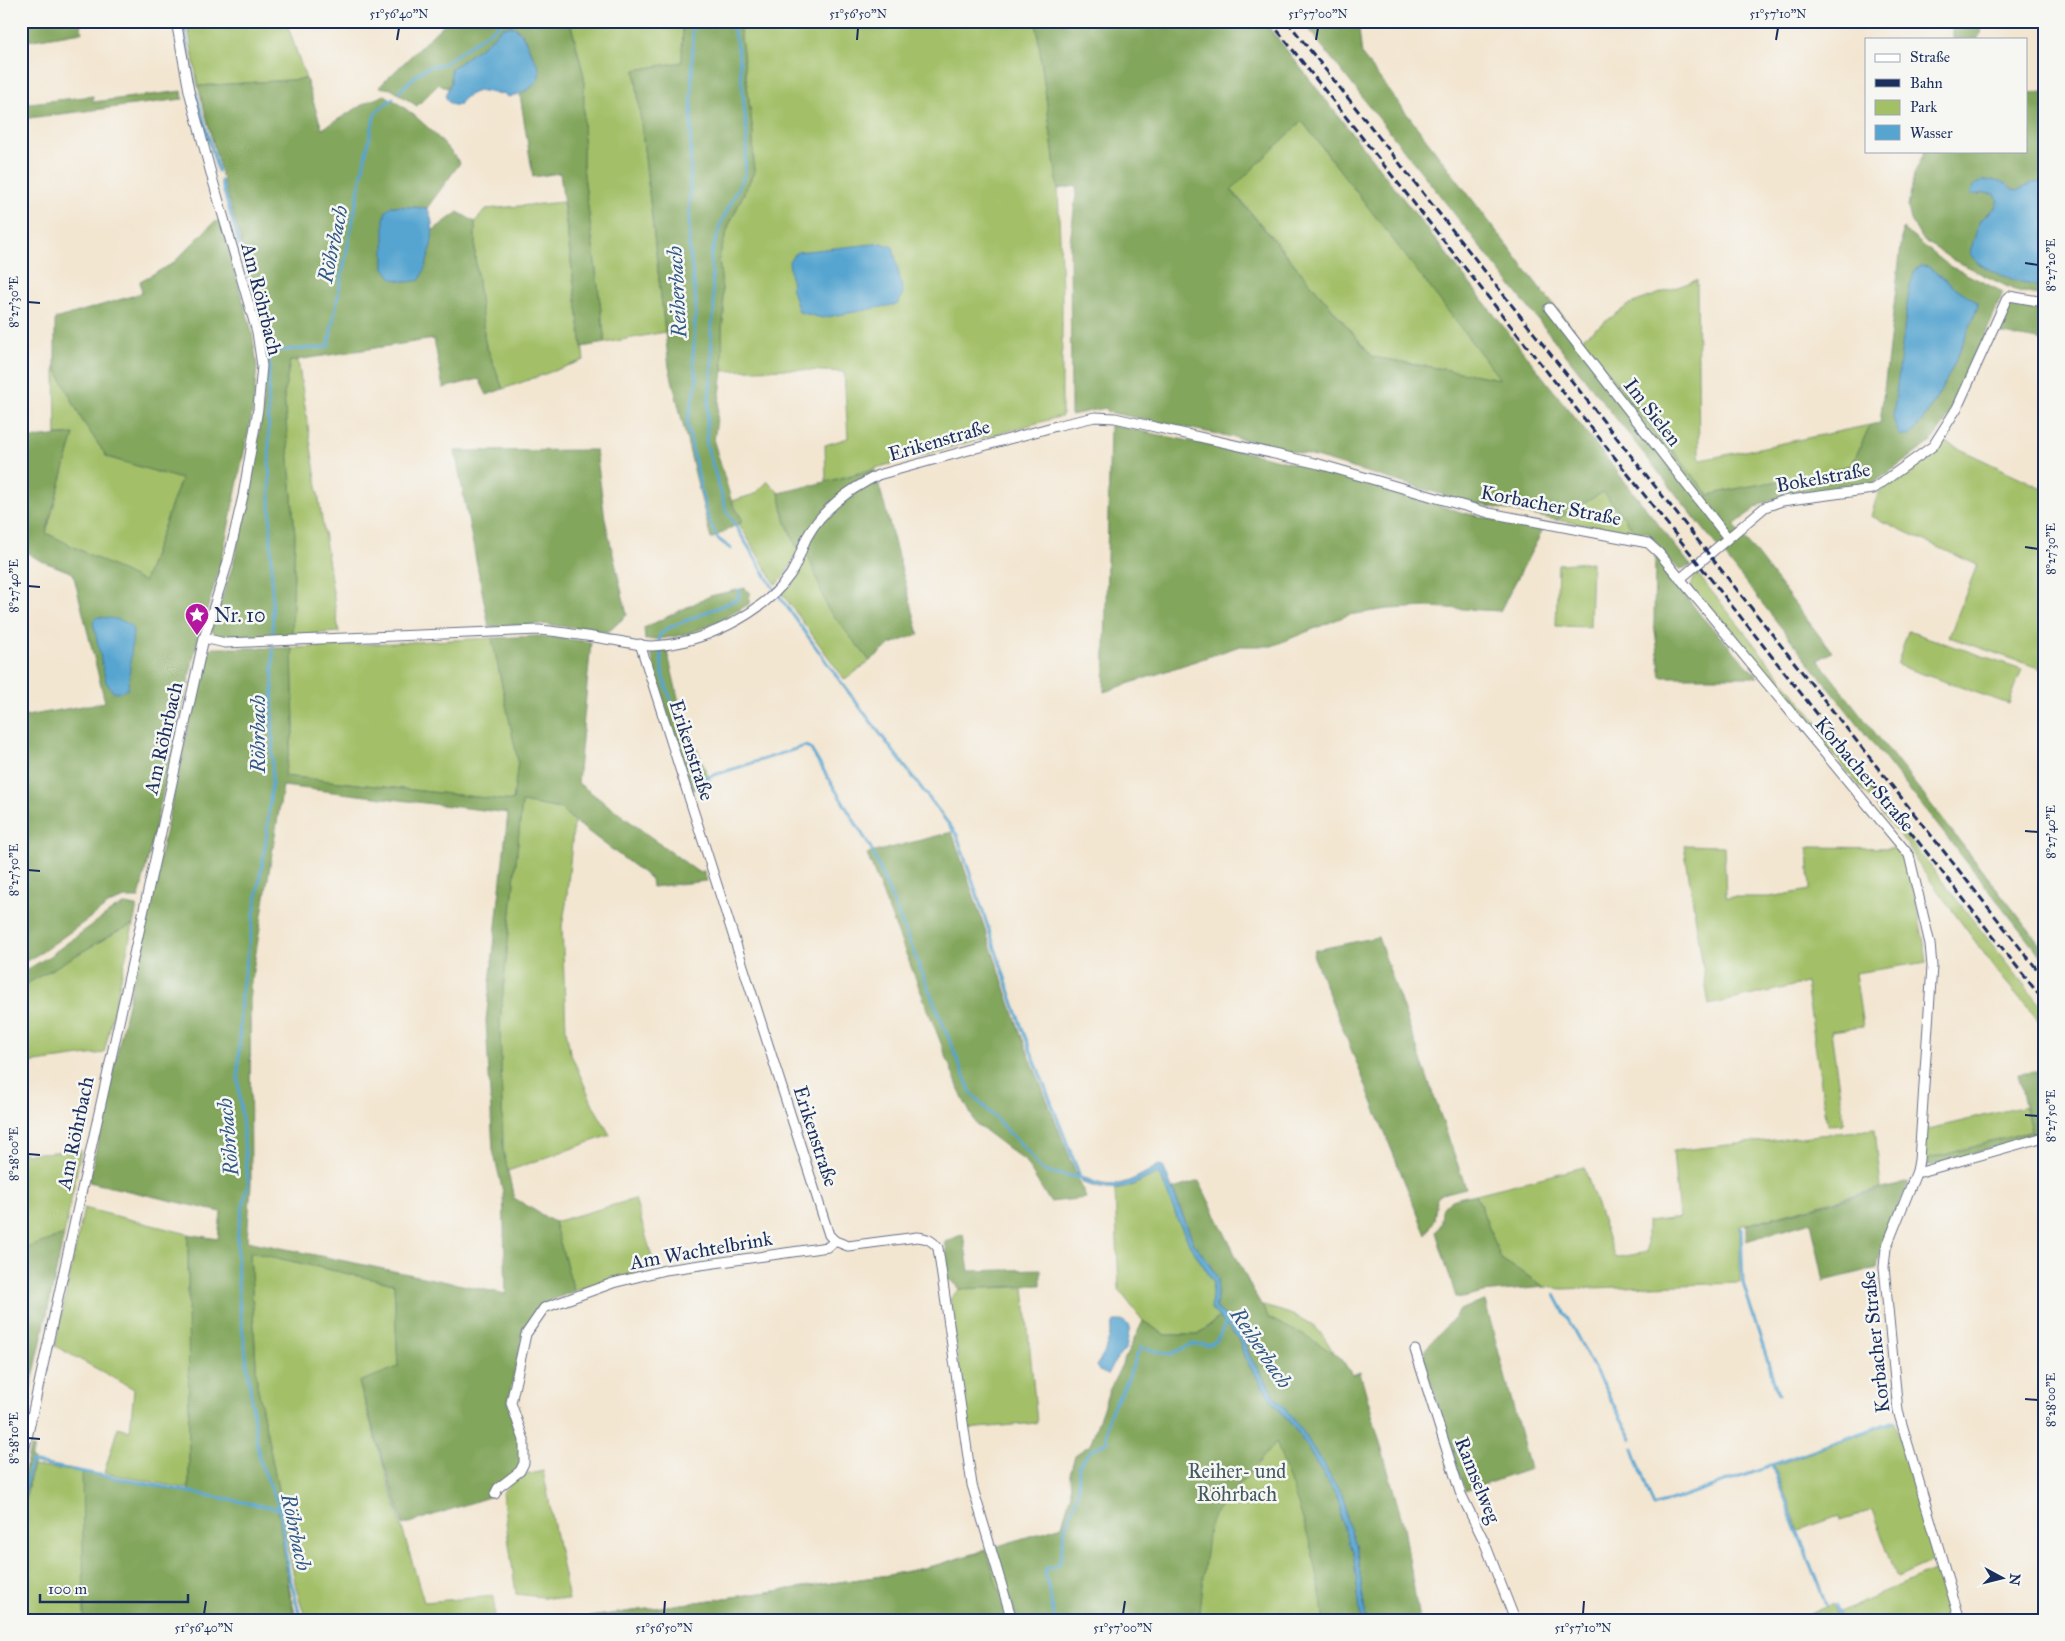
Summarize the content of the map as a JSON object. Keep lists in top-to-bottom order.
{
  "streets": {
    "street": [
      "Am Röhrbach",
      "Im Sielen",
      "Erikenstraße",
      "Bokelstraße",
      "Korbacher Straße",
      "Am Wachtelbrink",
      "Ramselweg"
    ]
  },
  "crossings": [
    ["Am Röhrbach", "Erikenstraße"],
    ["Im Sielen", "Bokelstraße"],
    ["Erikenstraße", "Korbacher Straße"],
    ["Erikenstraße", "Am Wachtelbrink"],
    ["Bokelstraße", "Korbacher Straße"]
  ],
  "water": ["Röhrbach", "Reiherbach"],
  "parks": ["Reiher- und Röhrbach"],
  "places": {
    "place": ["Nr. 10"]
  },
  "legend": [
    "Straße",
    "Bahn",
    "Park",
    "Wasser"
  ],
  "scale_bar": "100 m",
  "north": "right",
  "coordinates": [
    "51°56'40\"N",
    "51°56'50\"N",
    "51°57'00\"N",
    "51°57'10\"N",
    "8°27'20\"E",
    "8°27'30\"E",
    "8°27'40\"E",
    "8°27'50\"E",
    "8°28'00\"E",
    "8°28'10\"E"
  ]
}
